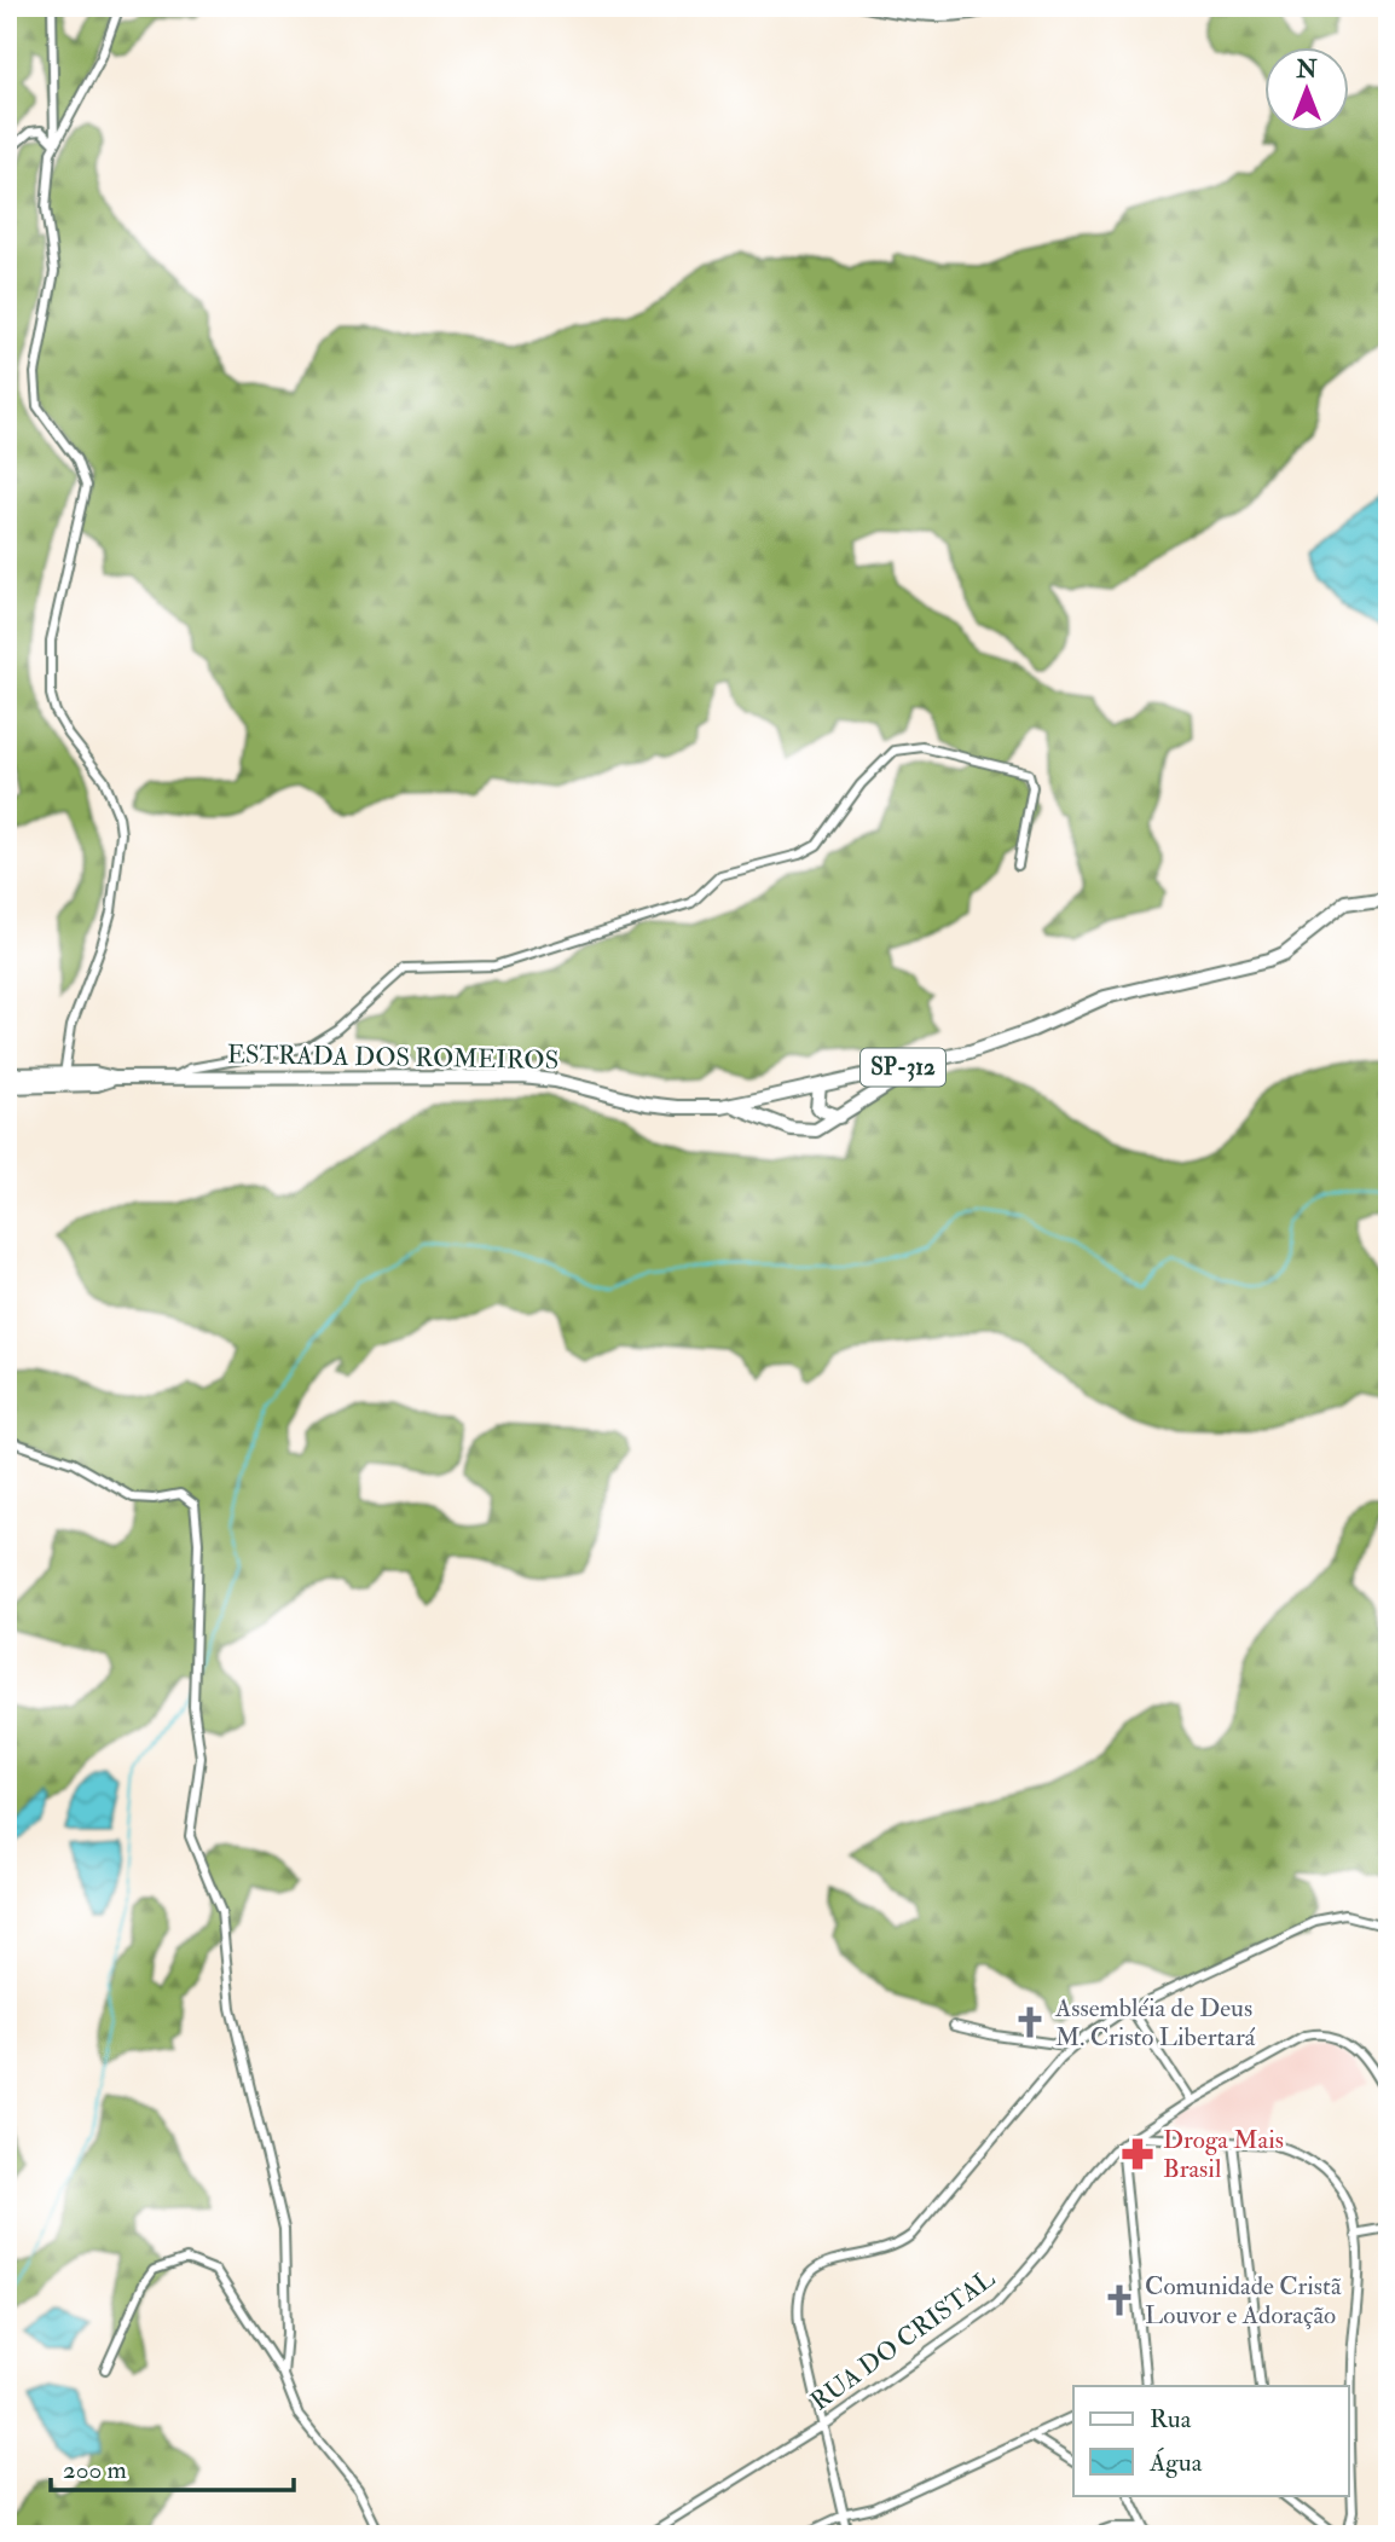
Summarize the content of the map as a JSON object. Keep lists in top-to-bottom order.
{
  "streets": {
    "main road": ["ESTRADA DOS ROMEIROS", "SP-312"],
    "street": ["RUA DO CRISTAL"]
  },
  "places": {
    "church": ["Assembléia de Deus M. Cristo Libertará", "Comunidade Cristã Louvor e Adoração"],
    "pharmacy": ["Droga Mais Brasil"]
  },
  "legend": ["Rua", "Água"],
  "scale_bar": "200 m",
  "north": "top"
}
